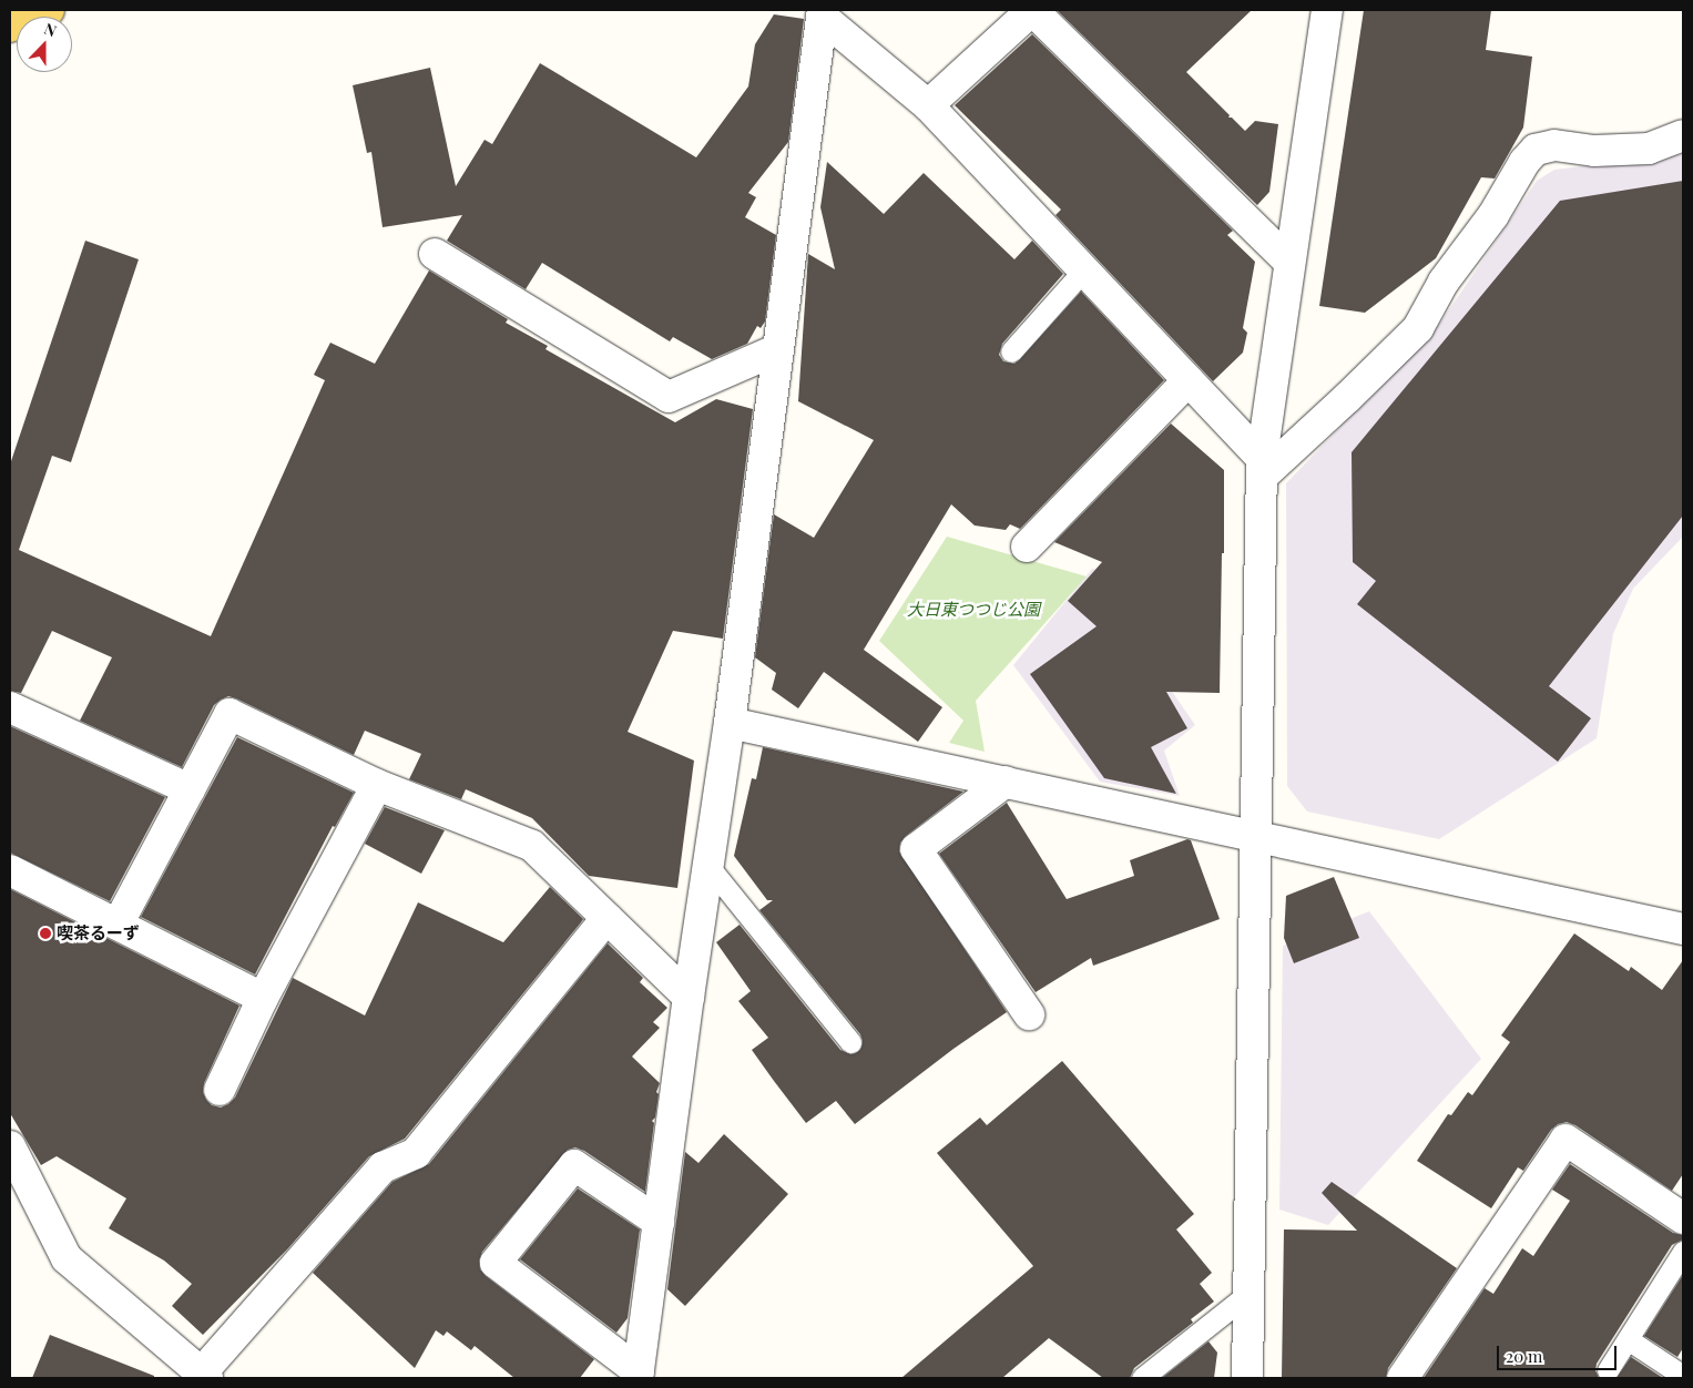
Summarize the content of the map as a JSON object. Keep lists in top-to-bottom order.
{
  "parks": ["大日東つつじ公園"],
  "places": ["喫茶るーず"],
  "scale_bar": "20 m",
  "north": "top"
}
